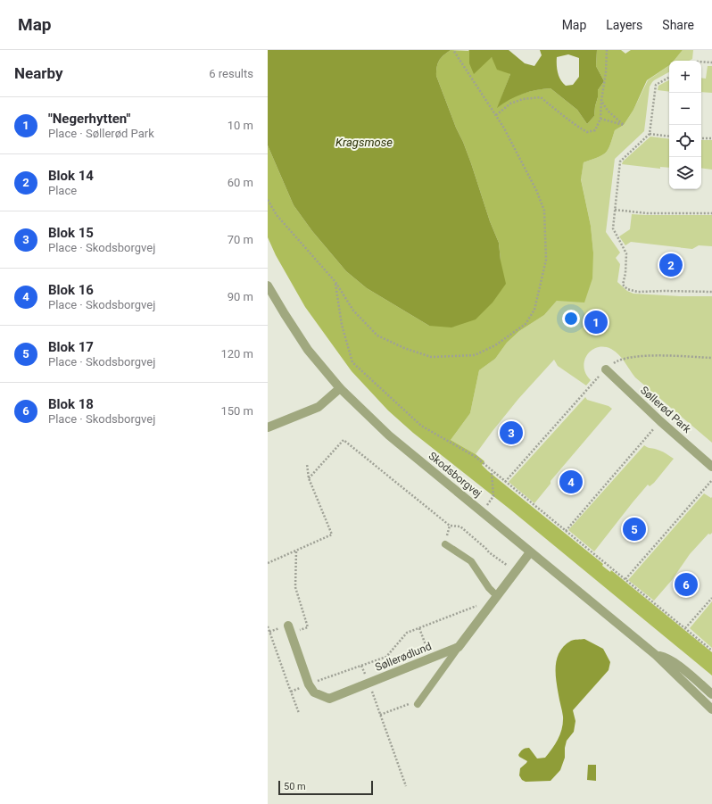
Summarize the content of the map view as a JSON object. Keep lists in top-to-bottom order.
{
  "streets": {
    "street": ["Søllerød Park", "Skodsborgvej", "Søllerødlund"]
  },
  "water": ["Kragsmose"],
  "scale_bar": "50 m",
  "page": {
    "header": "Map",
    "nav": ["Map", "Layers", "Share"],
    "heading": ["Nearby", "6 results"],
    "map_buttons": ["+", "−"],
    "list": [
      {
        "mark": "1",
        "name": "\"Negerhytten\"",
        "note": "Place · Søllerød Park",
        "value": "10 m"
      },
      {
        "mark": "2",
        "name": "Blok 14",
        "note": "Place",
        "value": "60 m"
      },
      {
        "mark": "3",
        "name": "Blok 15",
        "note": "Place · Skodsborgvej",
        "value": "70 m"
      },
      {
        "mark": "4",
        "name": "Blok 16",
        "note": "Place · Skodsborgvej",
        "value": "90 m"
      },
      {
        "mark": "5",
        "name": "Blok 17",
        "note": "Place · Skodsborgvej",
        "value": "120 m"
      },
      {
        "mark": "6",
        "name": "Blok 18",
        "note": "Place · Skodsborgvej",
        "value": "150 m"
      }
    ],
    "pins": [
      "2",
      "1",
      "3",
      "4",
      "5",
      "6"
    ],
    "scale": "50 m"
  }
}
